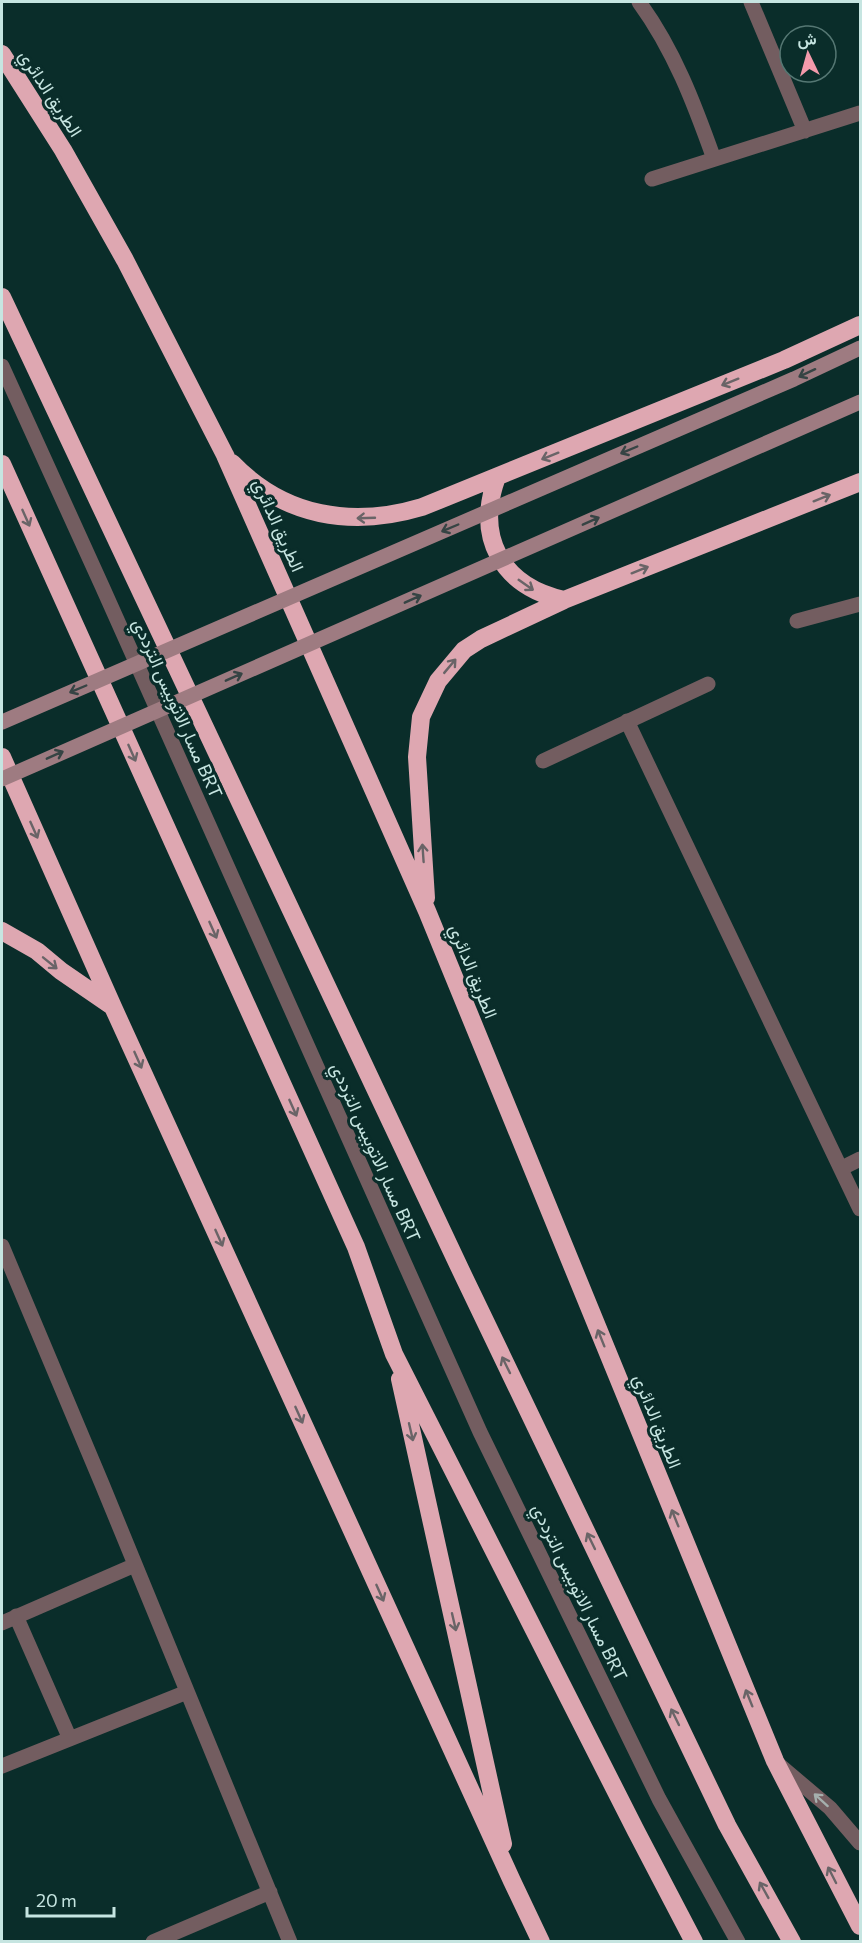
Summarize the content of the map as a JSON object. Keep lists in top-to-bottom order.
{
  "streets": {
    "highway": ["الطريق الدائري"],
    "lane": ["مسار الاتوبيس الترددي BRT"]
  },
  "scale_bar": "20 m",
  "north": "top"
}
